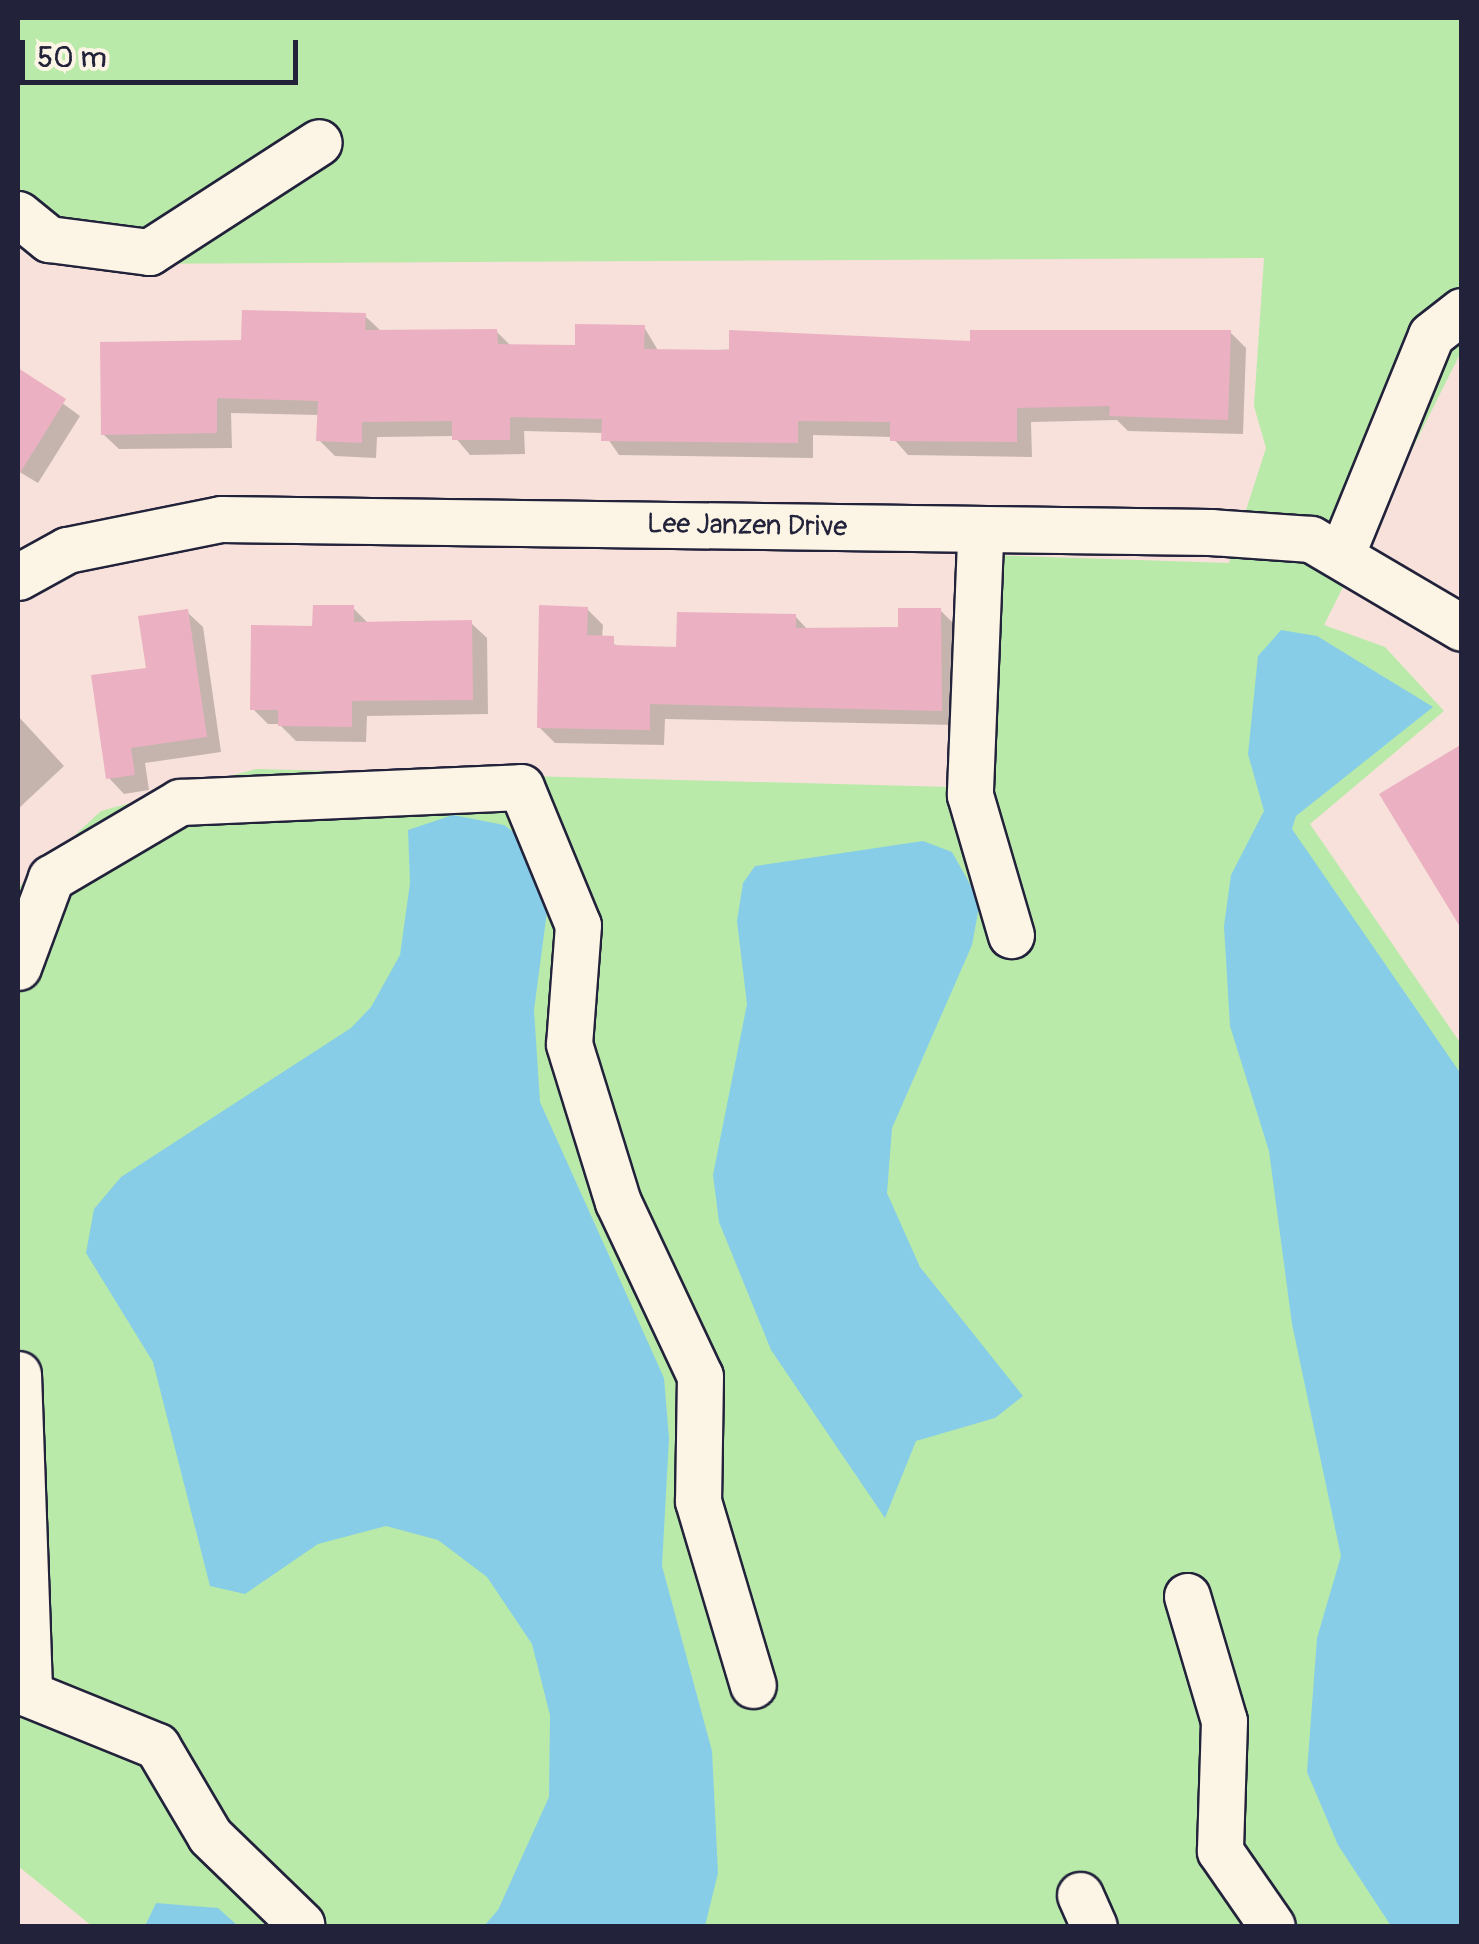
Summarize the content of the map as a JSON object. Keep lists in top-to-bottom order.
{
  "streets": {
    "street": ["Lee Janzen Drive"]
  },
  "scale_bar": "50 m"
}
